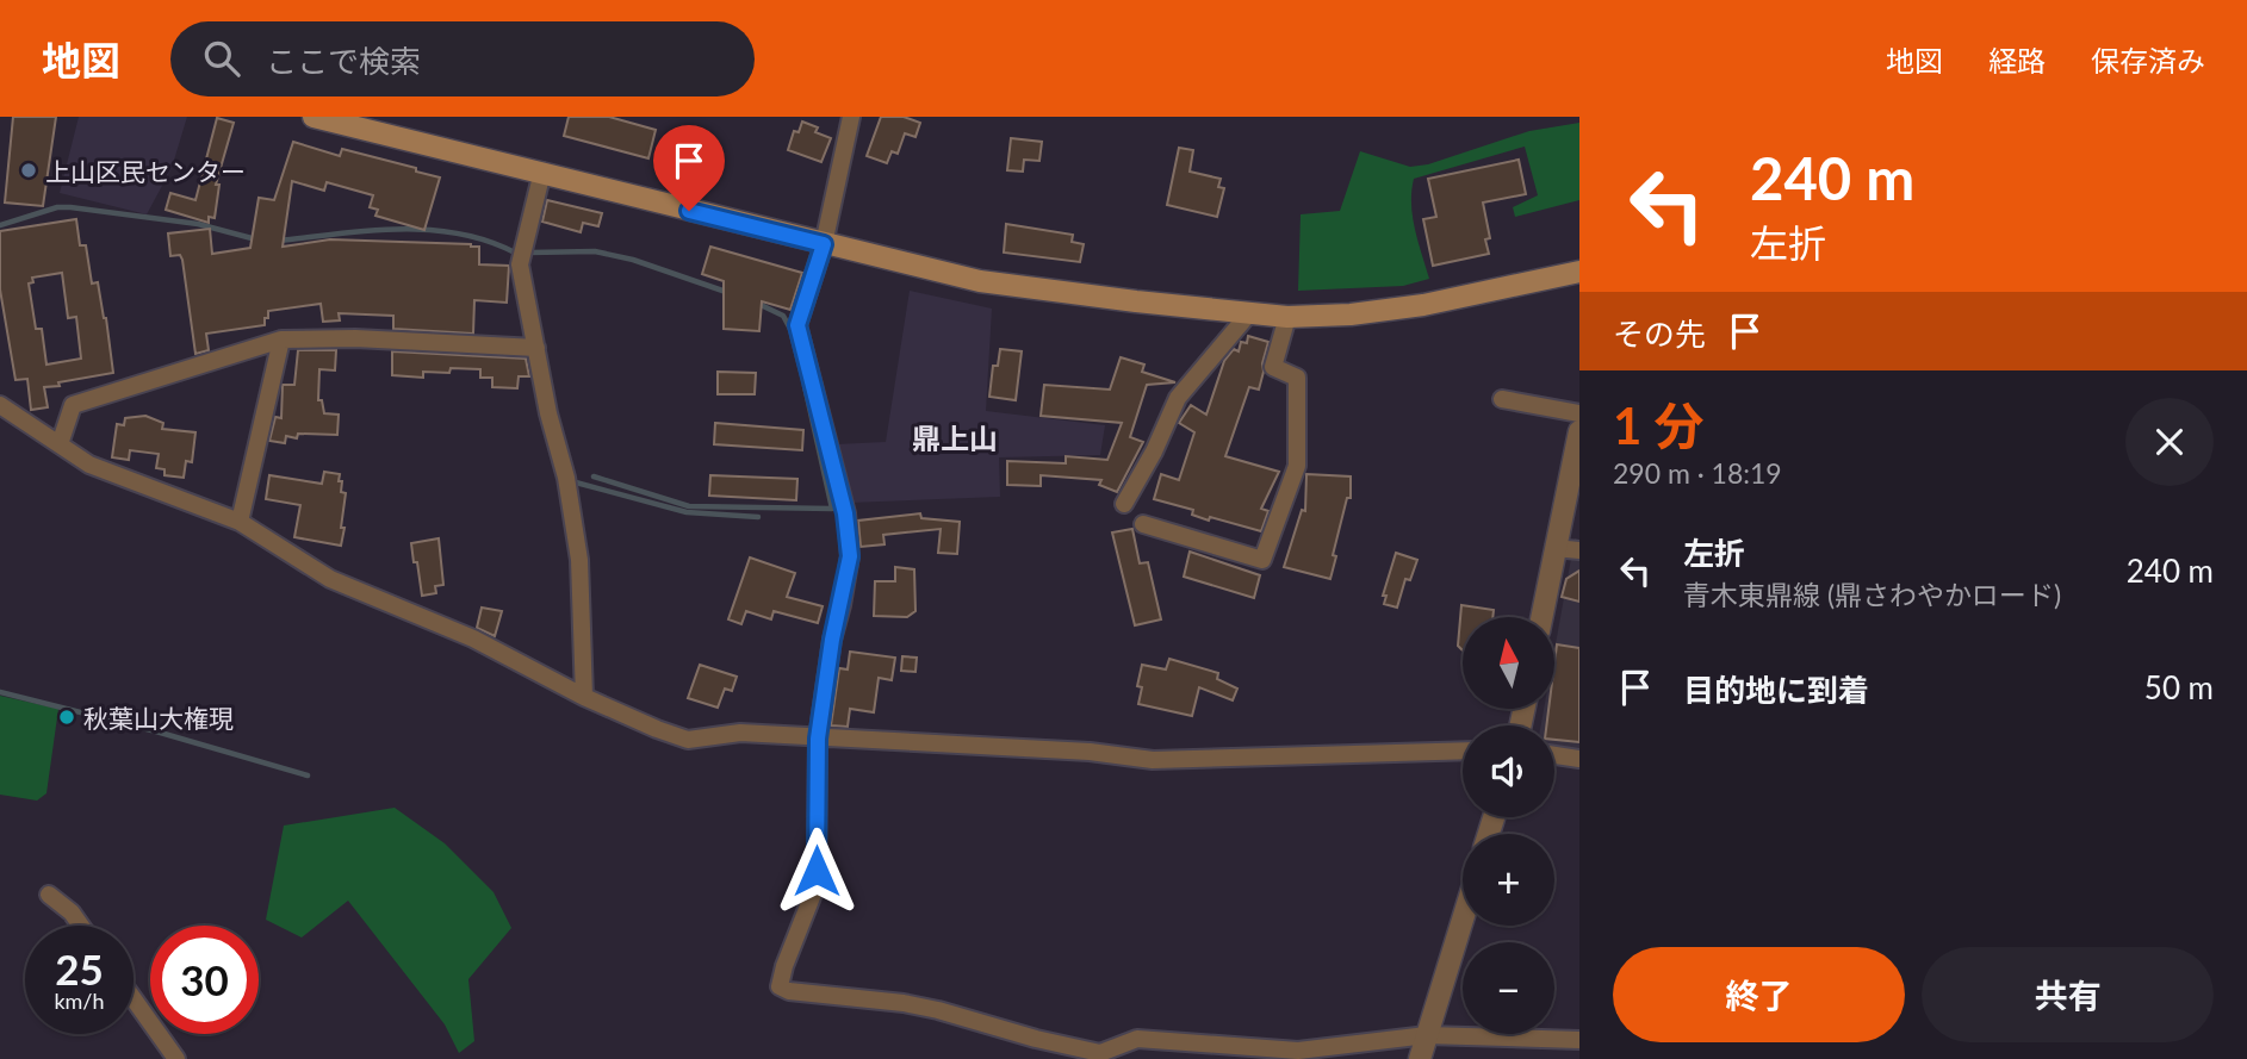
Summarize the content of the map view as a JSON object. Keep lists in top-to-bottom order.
{
  "districts": ["鼎上山"],
  "places": ["上山区民センター", "秋葉山大権現"],
  "north": "top",
  "page": {
    "header": "地図",
    "search": "ここで検索",
    "nav": ["地図", "経路", "保存済み"],
    "turn": ["240 m", "左折"],
    "then": "その先",
    "heading": ["1 分", "290 m · 18:19"],
    "list": [
      {
        "name": "左折",
        "note": "青木東鼎線 (鼎さわやかロード)",
        "value": "240 m"
      },
      {
        "name": "目的地に到着",
        "value": "50 m"
      }
    ],
    "map_buttons": ["+", "−"],
    "speed": "25 km/h",
    "limit": "30",
    "buttons": ["終了", "共有"]
  }
}
